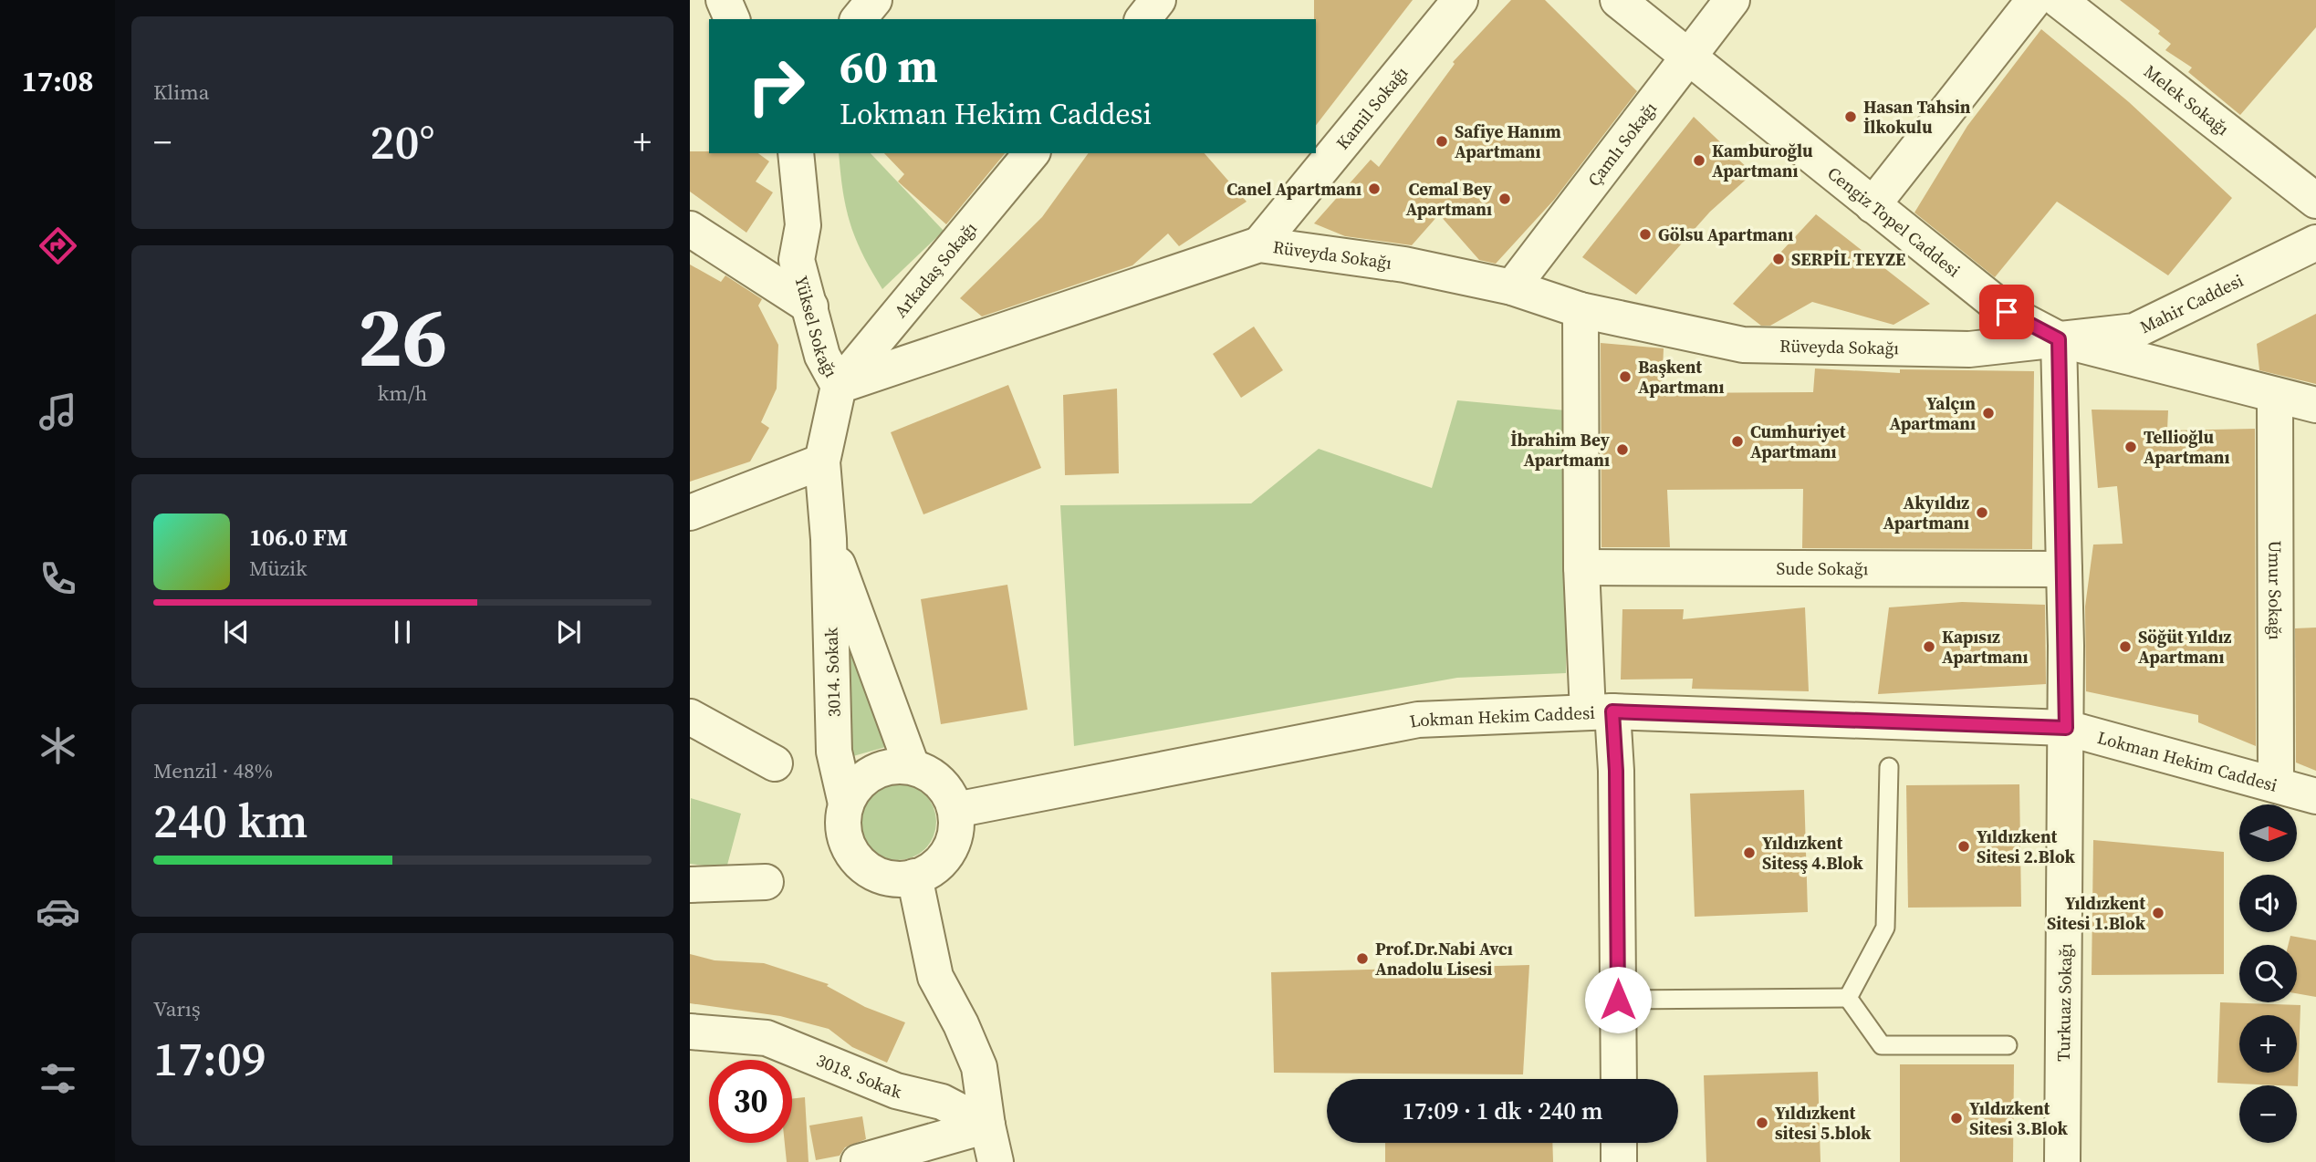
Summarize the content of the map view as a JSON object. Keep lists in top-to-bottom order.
{
  "streets": {
    "street": [
      "Melek Sokağı",
      "Kamil Sokağı",
      "Çamlı Sokağı",
      "Cengiz Topel Caddesi",
      "Rüveyda Sokağı",
      "Arkadaş Sokağı",
      "Mahir Caddesi",
      "Yüksel Sokağı",
      "Sude Sokağı",
      "Umur Sokağı",
      "3014. Sokak",
      "Lokman Hekim Caddesi",
      "Turkuaz Sokağı",
      "3018. Sokak"
    ]
  },
  "crossings": [
    ["Kamil Sokağı", "Rüveyda Sokağı"],
    ["Çamlı Sokağı", "Cengiz Topel Caddesi"],
    ["Çamlı Sokağı", "Rüveyda Sokağı"],
    ["Cengiz Topel Caddesi", "Rüveyda Sokağı"],
    ["Cengiz Topel Caddesi", "Mahir Caddesi"],
    ["Cengiz Topel Caddesi", "Umur Sokağı"],
    ["Cengiz Topel Caddesi", "Turkuaz Sokağı"],
    ["Rüveyda Sokağı", "Arkadaş Sokağı"],
    ["Rüveyda Sokağı", "Mahir Caddesi"],
    ["Rüveyda Sokağı", "Yüksel Sokağı"],
    ["Rüveyda Sokağı", "Turkuaz Sokağı"],
    ["Arkadaş Sokağı", "Yüksel Sokağı"],
    ["Mahir Caddesi", "Turkuaz Sokağı"],
    ["Sude Sokağı", "Turkuaz Sokağı"],
    ["Umur Sokağı", "Lokman Hekim Caddesi"],
    ["3014. Sokak", "Lokman Hekim Caddesi"],
    ["Lokman Hekim Caddesi", "Turkuaz Sokağı"]
  ],
  "places": [
    "Hasan Tahsin İlkokulu",
    "Safiye Hanım Apartmanı",
    "Kamburoğlu Apartmanı",
    "Canel Apartmanı",
    "Cemal Bey Apartmanı",
    "Gölsu Apartmanı",
    "SERPİL TEYZE",
    "Başkent Apartmanı",
    "Yalçın Apartmanı",
    "Cumhuriyet Apartmanı",
    "Tellioğlu Apartmanı",
    "İbrahim Bey Apartmanı",
    "Akyıldız Apartmanı",
    "Kapısız Apartmanı",
    "Söğüt Yıldız Apartmanı",
    "Yıldızkent Sitesi 2.Blok",
    "Yıldızkent Sitesş 4.Blok",
    "Yıldızkent Sitesi 1.Blok",
    "Prof.Dr.Nabi Avcı Anadolu Lisesi",
    "Yıldızkent Sitesi 3.Blok",
    "Yıldızkent sitesi 5.blok"
  ],
  "north": "right",
  "page": {
    "tabs": "17:08",
    "tile": [
      "Klima",
      ["26", "km/h"],
      ["Menzil · 48%", "240 km"],
      ["Varış", "17:09"]
    ],
    "turn": ["60 m", "Lokman Hekim Caddesi"],
    "heat": ["−", "20°", "+"],
    "song": ["106.0 FM", "Müzik"],
    "map_buttons": ["+", "−"],
    "limit": "30",
    "trip": "17:09 · 1 dk · 240 m"
  }
}
